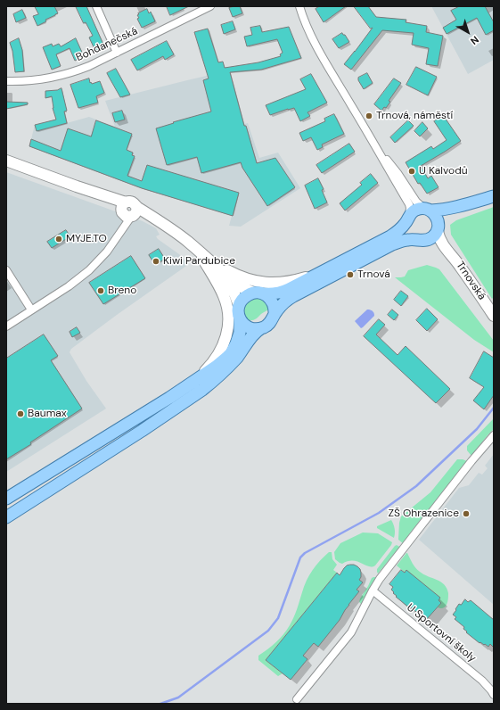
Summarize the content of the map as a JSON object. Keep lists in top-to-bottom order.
{
  "streets": {
    "street": ["Bohdanečská", "Trnovská", "U Sportovní školy"]
  },
  "places": [
    "Trnová, náměstí",
    "U Kalvodů",
    "MYJE.TO",
    "Kiwi Pardubice",
    "Trnová",
    "Breno",
    "Baumax",
    "ZŠ Ohrazenice"
  ],
  "north": "bottom right"
}
